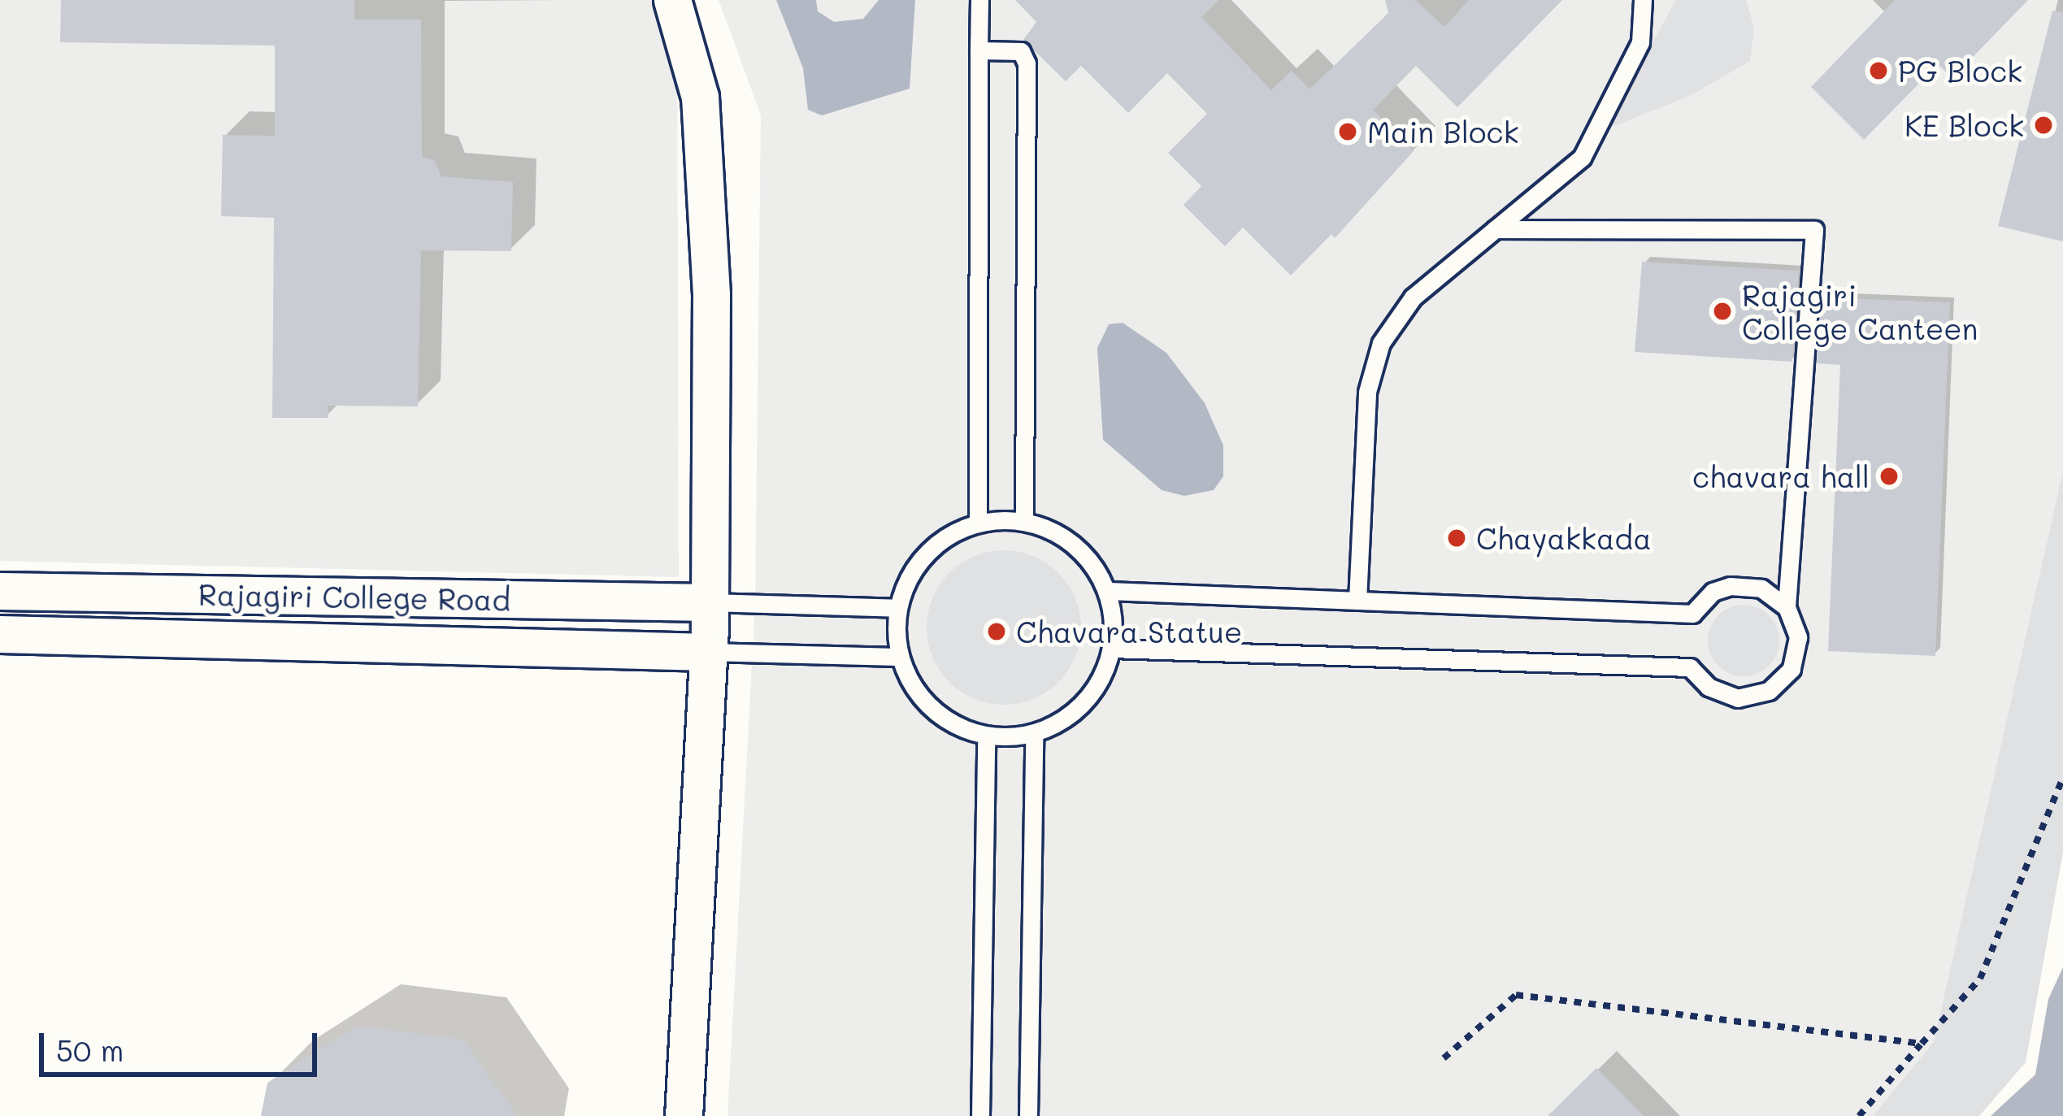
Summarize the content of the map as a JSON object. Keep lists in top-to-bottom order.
{
  "streets": {
    "street": ["Rajagiri College Road"]
  },
  "places": [
    "PG Block",
    "KE Block",
    "Main Block",
    "Rajagiri College Canteen",
    "chavara hall",
    "Chayakkada",
    "Chavara Statue"
  ],
  "scale_bar": "50 m"
}
